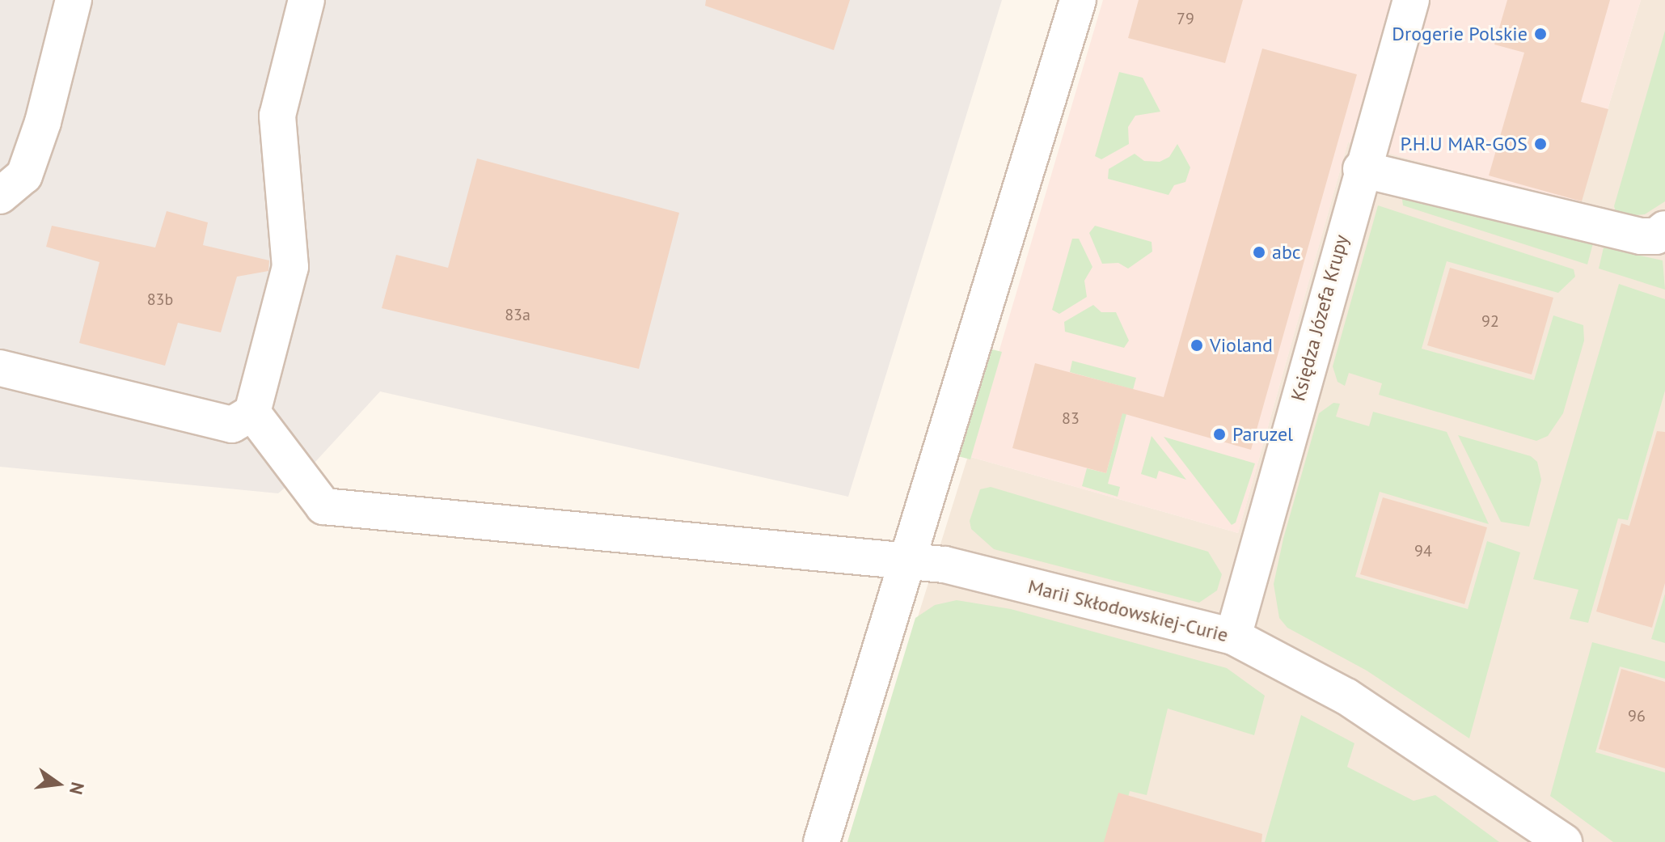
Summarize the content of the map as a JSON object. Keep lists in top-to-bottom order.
{
  "streets": {
    "street": ["Księdza Józefa Krupy", "Marii Skłodowskiej-Curie"]
  },
  "crossings": [
    ["Księdza Józefa Krupy", "Marii Skłodowskiej-Curie"]
  ],
  "places": [
    "Drogerie Polskie",
    "P.H.U MAR-GOS",
    "abc",
    "Violand",
    "Paruzel"
  ],
  "house_numbers": [
    "79",
    "83b",
    "83a",
    "92",
    "83",
    "94",
    "96"
  ],
  "north": "right"
}
